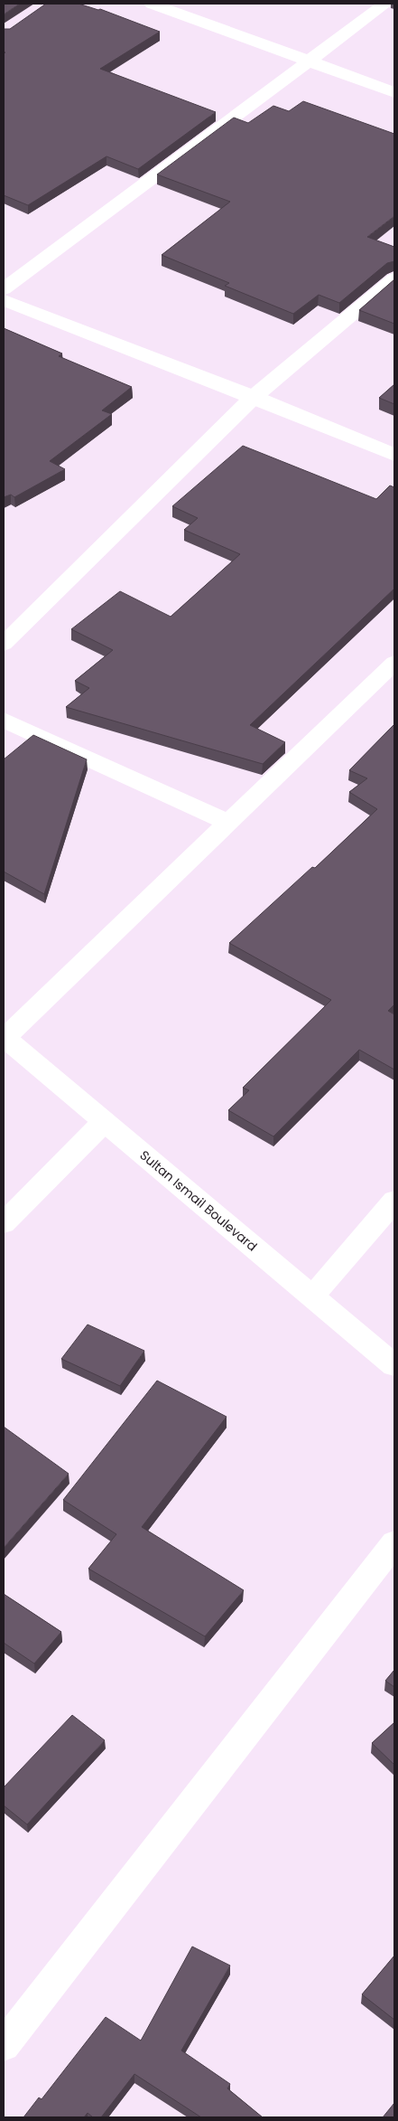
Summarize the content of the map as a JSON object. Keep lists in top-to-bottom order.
{
  "streets": {
    "street": ["Sultan Ismail Boulevard"]
  }
}
